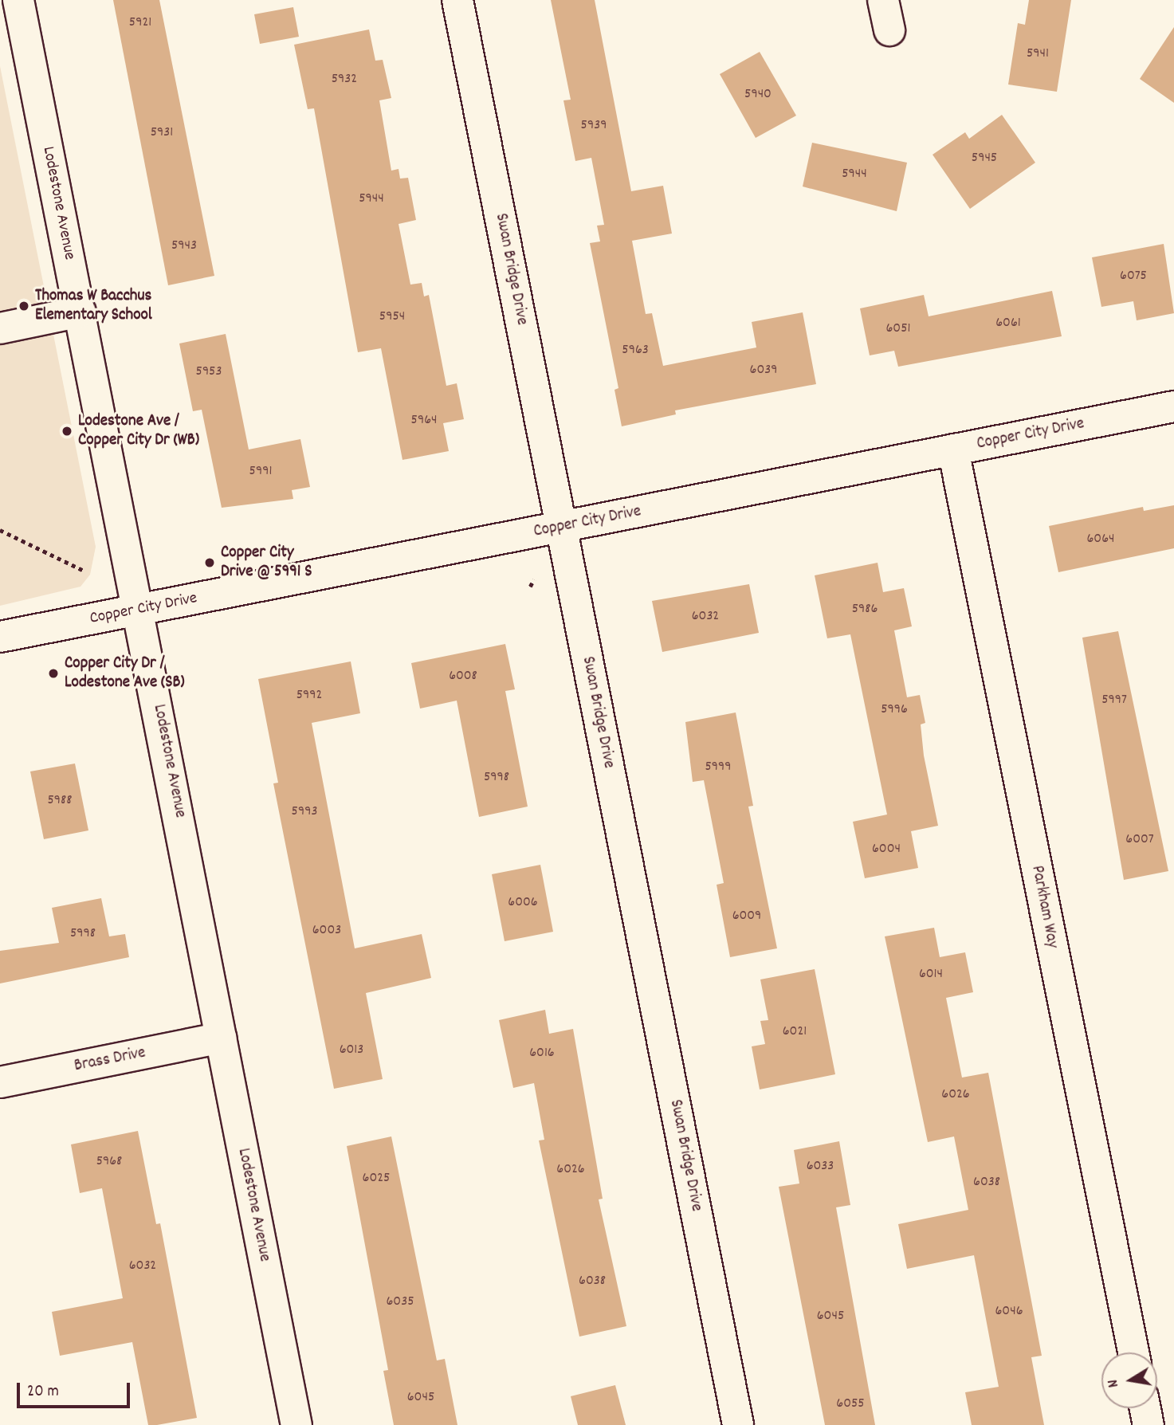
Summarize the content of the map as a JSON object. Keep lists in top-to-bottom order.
{
  "streets": {
    "street": [
      "Lodestone Avenue",
      "Swan Bridge Drive",
      "Copper City Drive",
      "Parkham Way",
      "Brass Drive"
    ]
  },
  "crossings": [
    ["Lodestone Avenue", "Copper City Drive"],
    ["Lodestone Avenue", "Brass Drive"],
    ["Swan Bridge Drive", "Copper City Drive"],
    ["Copper City Drive", "Parkham Way"]
  ],
  "places": [
    "Thomas W Bacchus Elementary School",
    "Lodestone Ave / Copper City Dr (WB)",
    "Copper City Drive @ 5991 S",
    "Copper City Dr / Lodestone Ave (SB)"
  ],
  "house_numbers": [
    "5921",
    "5941",
    "5932",
    "5940",
    "5939",
    "5931",
    "5945",
    "5944",
    "5944",
    "5943",
    "6075",
    "5954",
    "6061",
    "6051",
    "5963",
    "6039",
    "5953",
    "5964",
    "5991",
    "6064",
    "5986",
    "6032",
    "6008",
    "5992",
    "5997",
    "5996",
    "5999",
    "5998",
    "5988",
    "5993",
    "6007",
    "6004",
    "6006",
    "6009",
    "6003",
    "5998",
    "6014",
    "6021",
    "6013",
    "6016",
    "6026",
    "5968",
    "6033",
    "6026",
    "6025",
    "6038",
    "6032",
    "6038",
    "6035",
    "6046",
    "6045",
    "6045",
    "6055"
  ],
  "scale_bar": "20 m",
  "north": "left"
}
